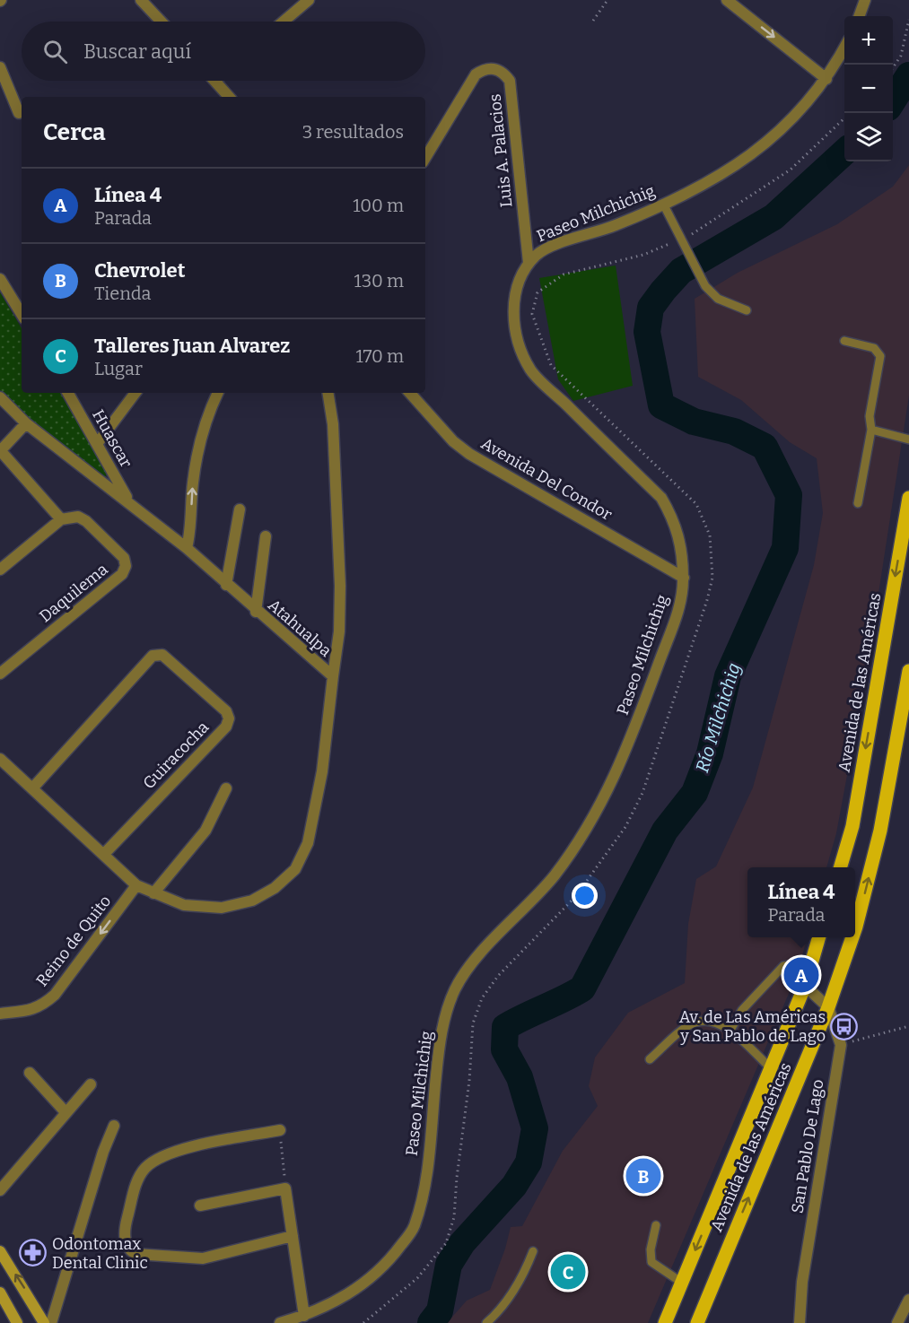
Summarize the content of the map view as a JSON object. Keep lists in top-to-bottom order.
{
  "streets": {
    "main road": ["Avenida de las Américas"],
    "street": [
      "Luis A. Palacios",
      "Paseo Milchichig",
      "Huascar",
      "Avenida Del Condor",
      "Daquilema",
      "Atahualpa",
      "Guiracocha",
      "Reino de Quito",
      "San Pablo De Lago"
    ]
  },
  "crossings": [
    ["Luis A. Palacios", "Paseo Milchichig"],
    ["Paseo Milchichig", "Avenida Del Condor"],
    ["Huascar", "Atahualpa"],
    ["Atahualpa", "Guiracocha"],
    ["Atahualpa", "Reino de Quito"],
    ["Avenida de las Américas", "San Pablo De Lago"]
  ],
  "one_way": ["Reino de Quito"],
  "water": ["Río Milchichig"],
  "places": {
    "bus stop": ["Av. de Las Américas y San Pablo de Lago"],
    "pharmacy": ["Odontomax Dental Clinic"]
  },
  "page": {
    "map_buttons": ["+", "−"],
    "search": "Buscar aquí",
    "heading": ["Cerca", "3 resultados"],
    "list": [
      {
        "mark": "A",
        "name": "Línea 4",
        "note": "Parada",
        "value": "100 m"
      },
      {
        "mark": "B",
        "name": "Chevrolet",
        "note": "Tienda",
        "value": "130 m"
      },
      {
        "mark": "C",
        "name": "Talleres Juan Alvarez",
        "note": "Lugar",
        "value": "170 m"
      }
    ],
    "popup": ["Línea 4", "Parada"],
    "pins": ["A", "B", "C"]
  }
}
